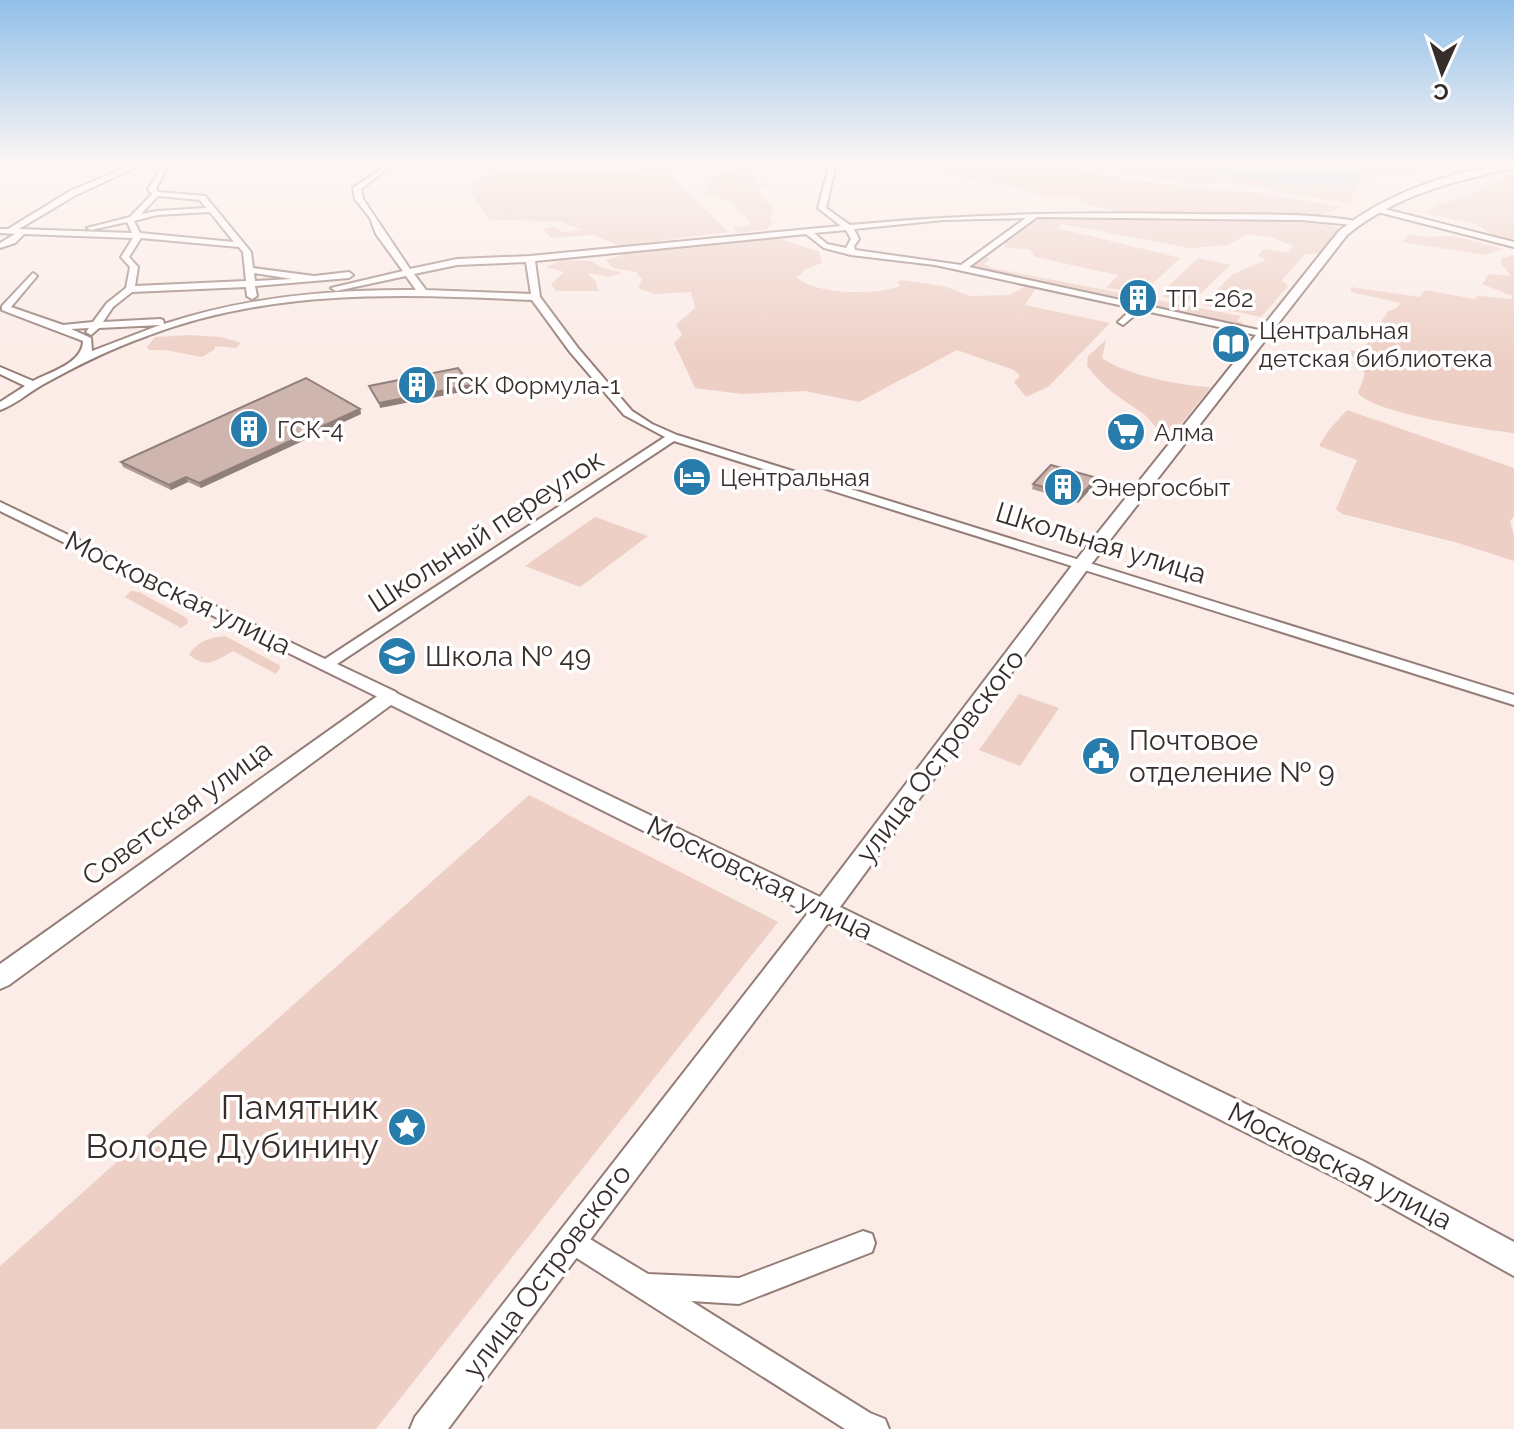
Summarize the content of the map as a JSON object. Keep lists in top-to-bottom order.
{
  "streets": {
    "main road": ["Московская улица", "улица Островского", "Советская улица"],
    "street": ["Школьный переулок", "Школьная улица"]
  },
  "crossings": [
    ["Школьный переулок", "Школьная улица"],
    ["Школьный переулок", "Московская улица"],
    ["Школьная улица", "улица Островского"],
    ["Московская улица", "улица Островского"],
    ["Московская улица", "Советская улица"]
  ],
  "places": {
    "building": [
      "ТП -262",
      "ГСК Формула-1",
      "ГСК-4",
      "Энергосбыт"
    ],
    "library": ["Центральная детская библиотека"],
    "supermarket": ["Алма"],
    "hotel": ["Центральная"],
    "school or university": ["Школа № 49"],
    "public building": ["Почтовое отделение № 9"],
    "place": ["Памятник Володе Дубинину"]
  },
  "north": "bottom"
}
